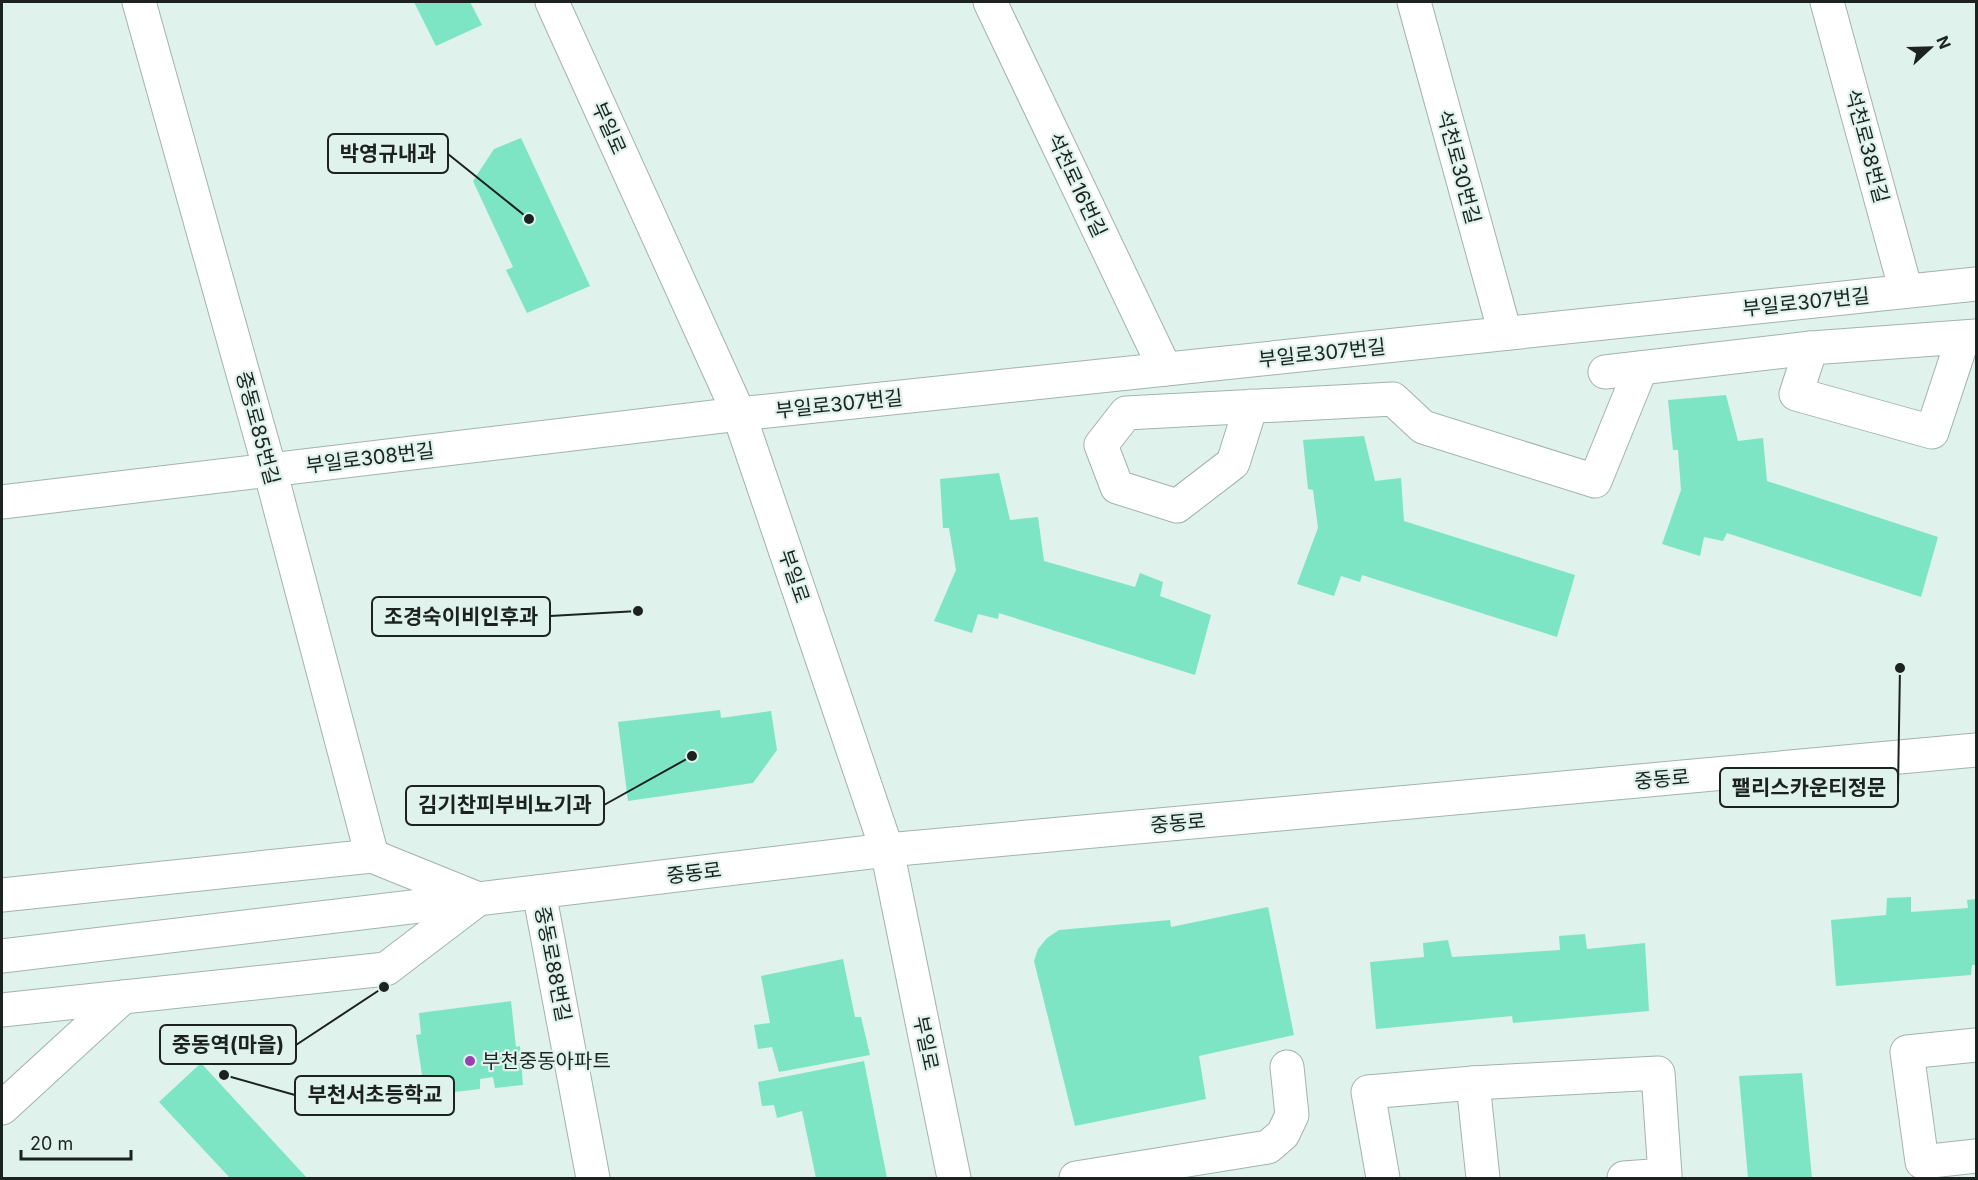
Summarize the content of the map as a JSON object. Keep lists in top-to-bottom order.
{
  "streets": {
    "street": [
      "부일로",
      "석천로38번길",
      "석천로30번길",
      "석천로16번길",
      "부일로307번길",
      "중동로85번길",
      "부일로308번길",
      "중동로",
      "중동로88번길"
    ]
  },
  "crossings": [
    ["부일로", "부일로307번길"],
    ["부일로", "부일로308번길"],
    ["부일로", "중동로"],
    ["석천로38번길", "부일로307번길"],
    ["석천로30번길", "부일로307번길"],
    ["석천로16번길", "부일로307번길"],
    ["부일로307번길", "부일로308번길"],
    ["중동로85번길", "부일로308번길"],
    ["중동로", "중동로88번길"]
  ],
  "places": [
    "박영규내과",
    "조경숙이비인후과",
    "팰리스카운티정문",
    "김기찬피부비뇨기과",
    "중동역(마을)",
    "부천중동아파트",
    "부천서초등학교"
  ],
  "scale_bar": "20 m",
  "north": "right"
}
